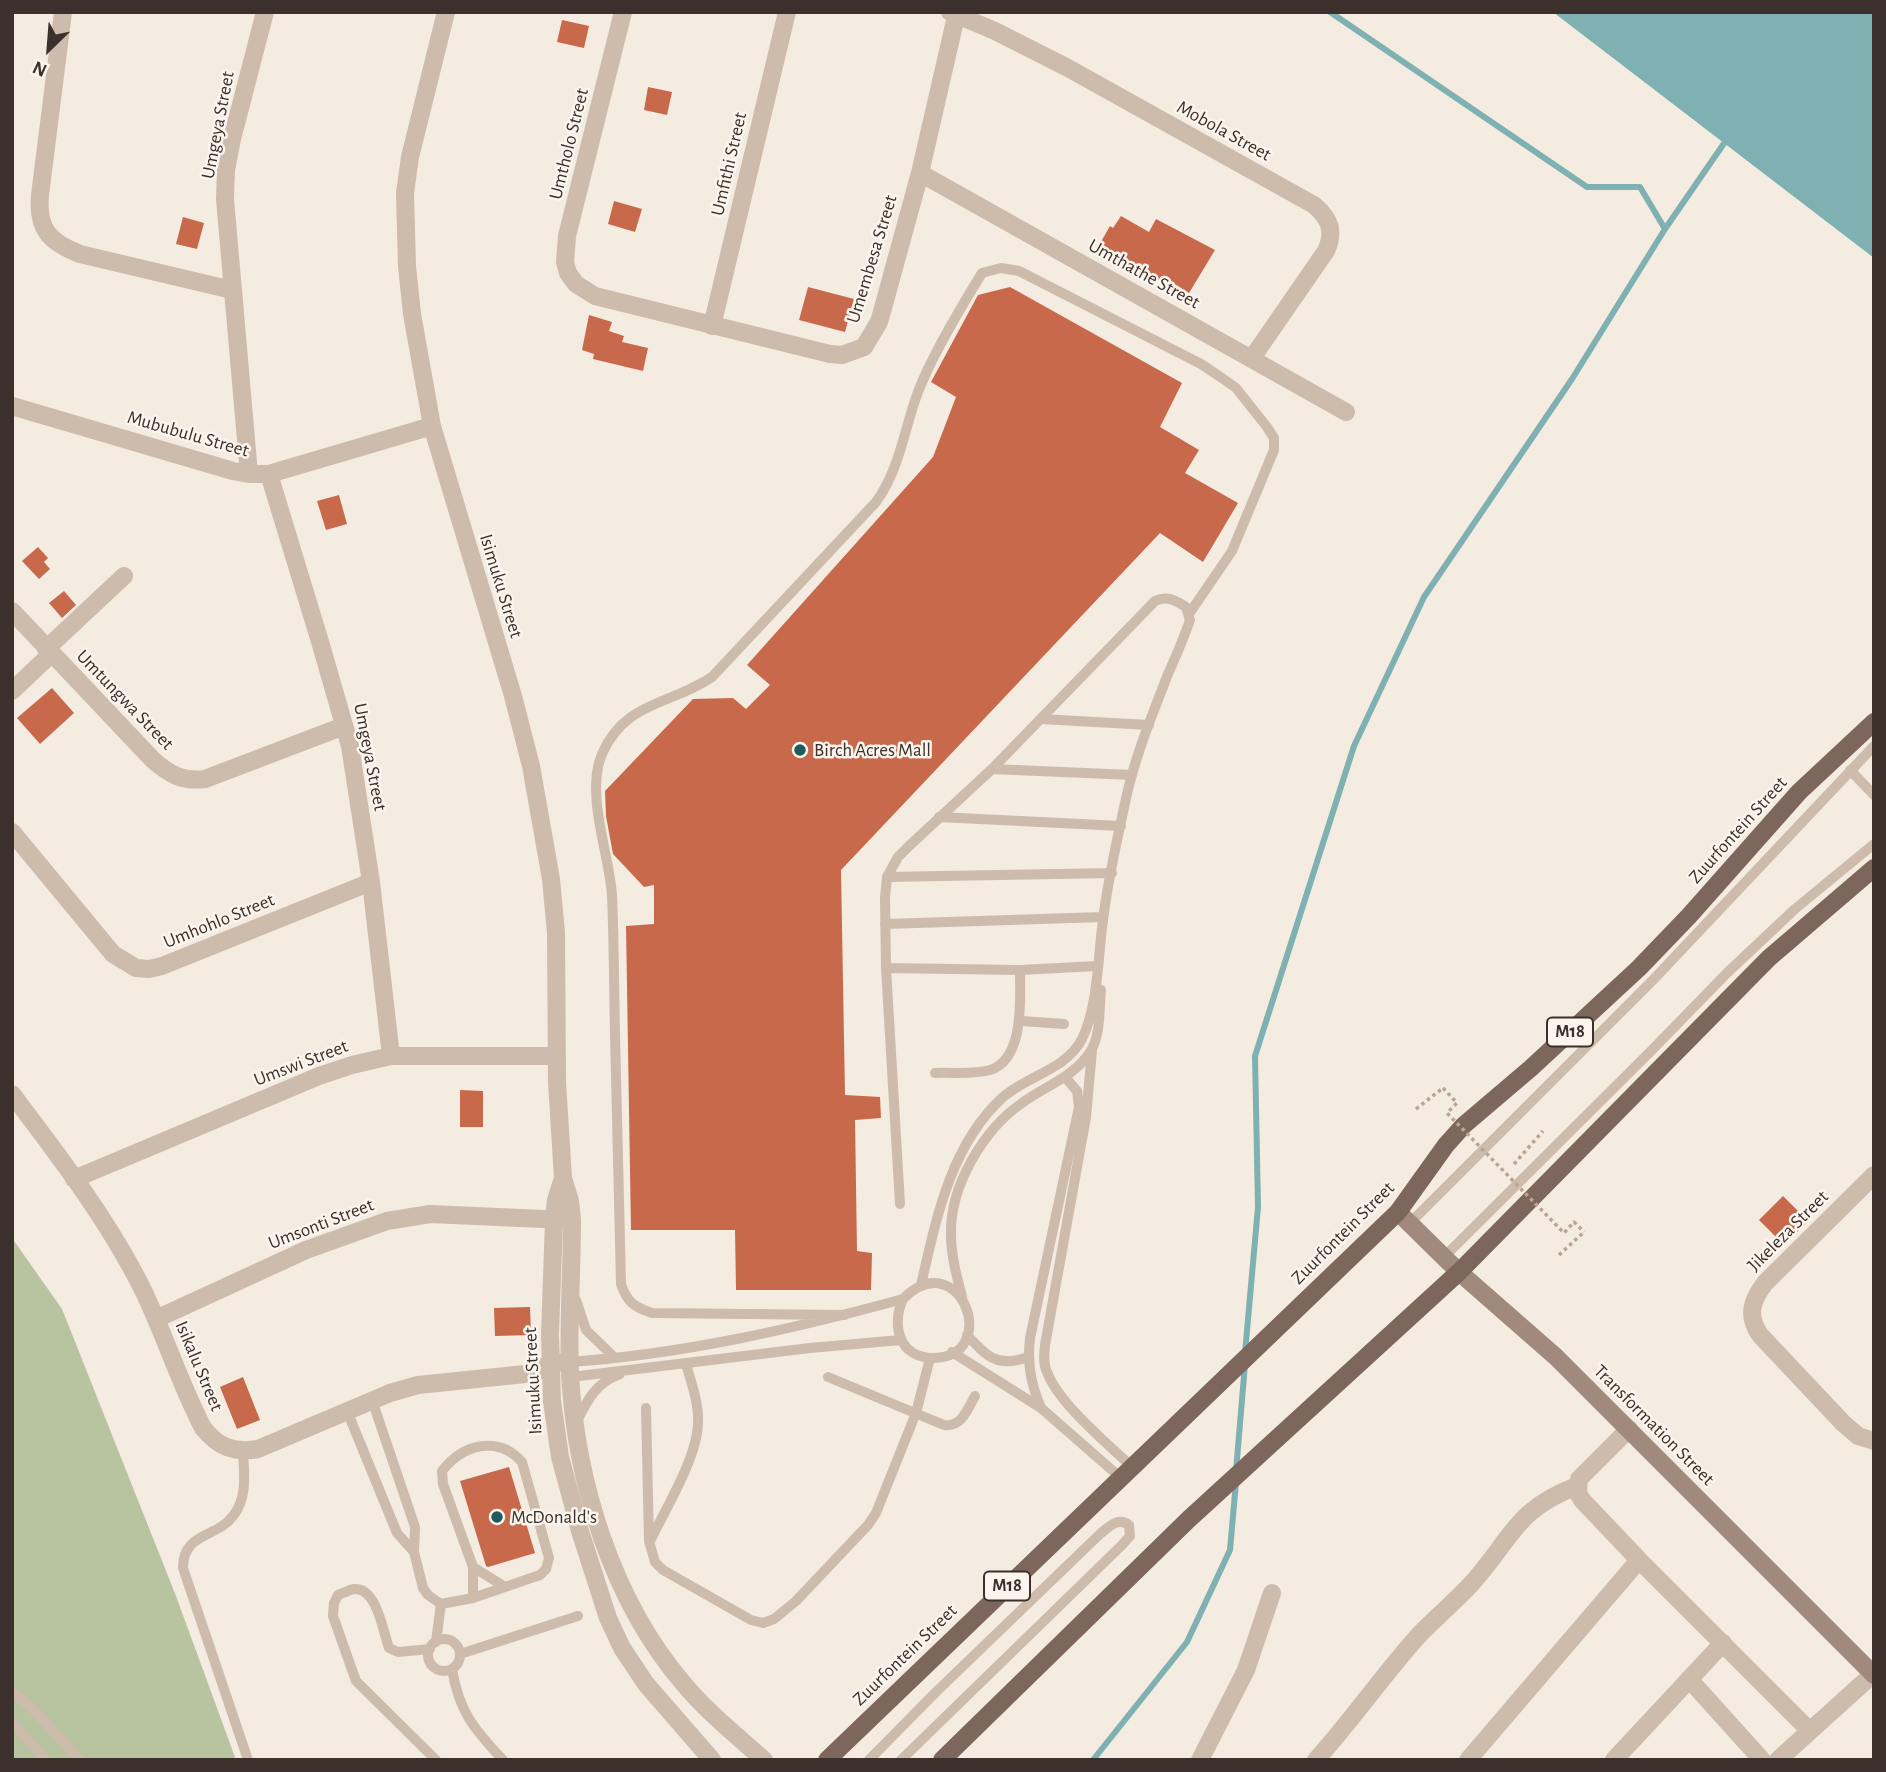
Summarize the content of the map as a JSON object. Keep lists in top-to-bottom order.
{
  "streets": {
    "main road": ["Zuurfontein Street", "M18"],
    "street": [
      "Umgeya Street",
      "Mobola Street",
      "Umtholo Street",
      "Umfithi Street",
      "Umembesa Street",
      "Umthathe Street",
      "Mububulu Street",
      "Isimuku Street",
      "Umtungwa Street",
      "Umhohlo Street",
      "Umswi Street",
      "Umsonti Street",
      "Jikeleza Street",
      "Isikalu Street",
      "Transformation Street"
    ]
  },
  "crossings": [
    ["Umgeya Street", "Mububulu Street"],
    ["Umgeya Street", "Umtungwa Street"],
    ["Umgeya Street", "Umhohlo Street"],
    ["Umgeya Street", "Umswi Street"],
    ["Mobola Street", "Umembesa Street"],
    ["Mobola Street", "Umthathe Street"],
    ["Umtholo Street", "Umembesa Street"],
    ["Umfithi Street", "Umembesa Street"],
    ["Umembesa Street", "Umthathe Street"],
    ["Mububulu Street", "Isimuku Street"],
    ["Isimuku Street", "Umswi Street"],
    ["Isimuku Street", "Umsonti Street"],
    ["Zuurfontein Street", "Transformation Street"],
    ["Umswi Street", "Isikalu Street"],
    ["Umsonti Street", "Isikalu Street"]
  ],
  "places": ["Birch Acres Mall", "McDonald's"],
  "north": "bottom left"
}
